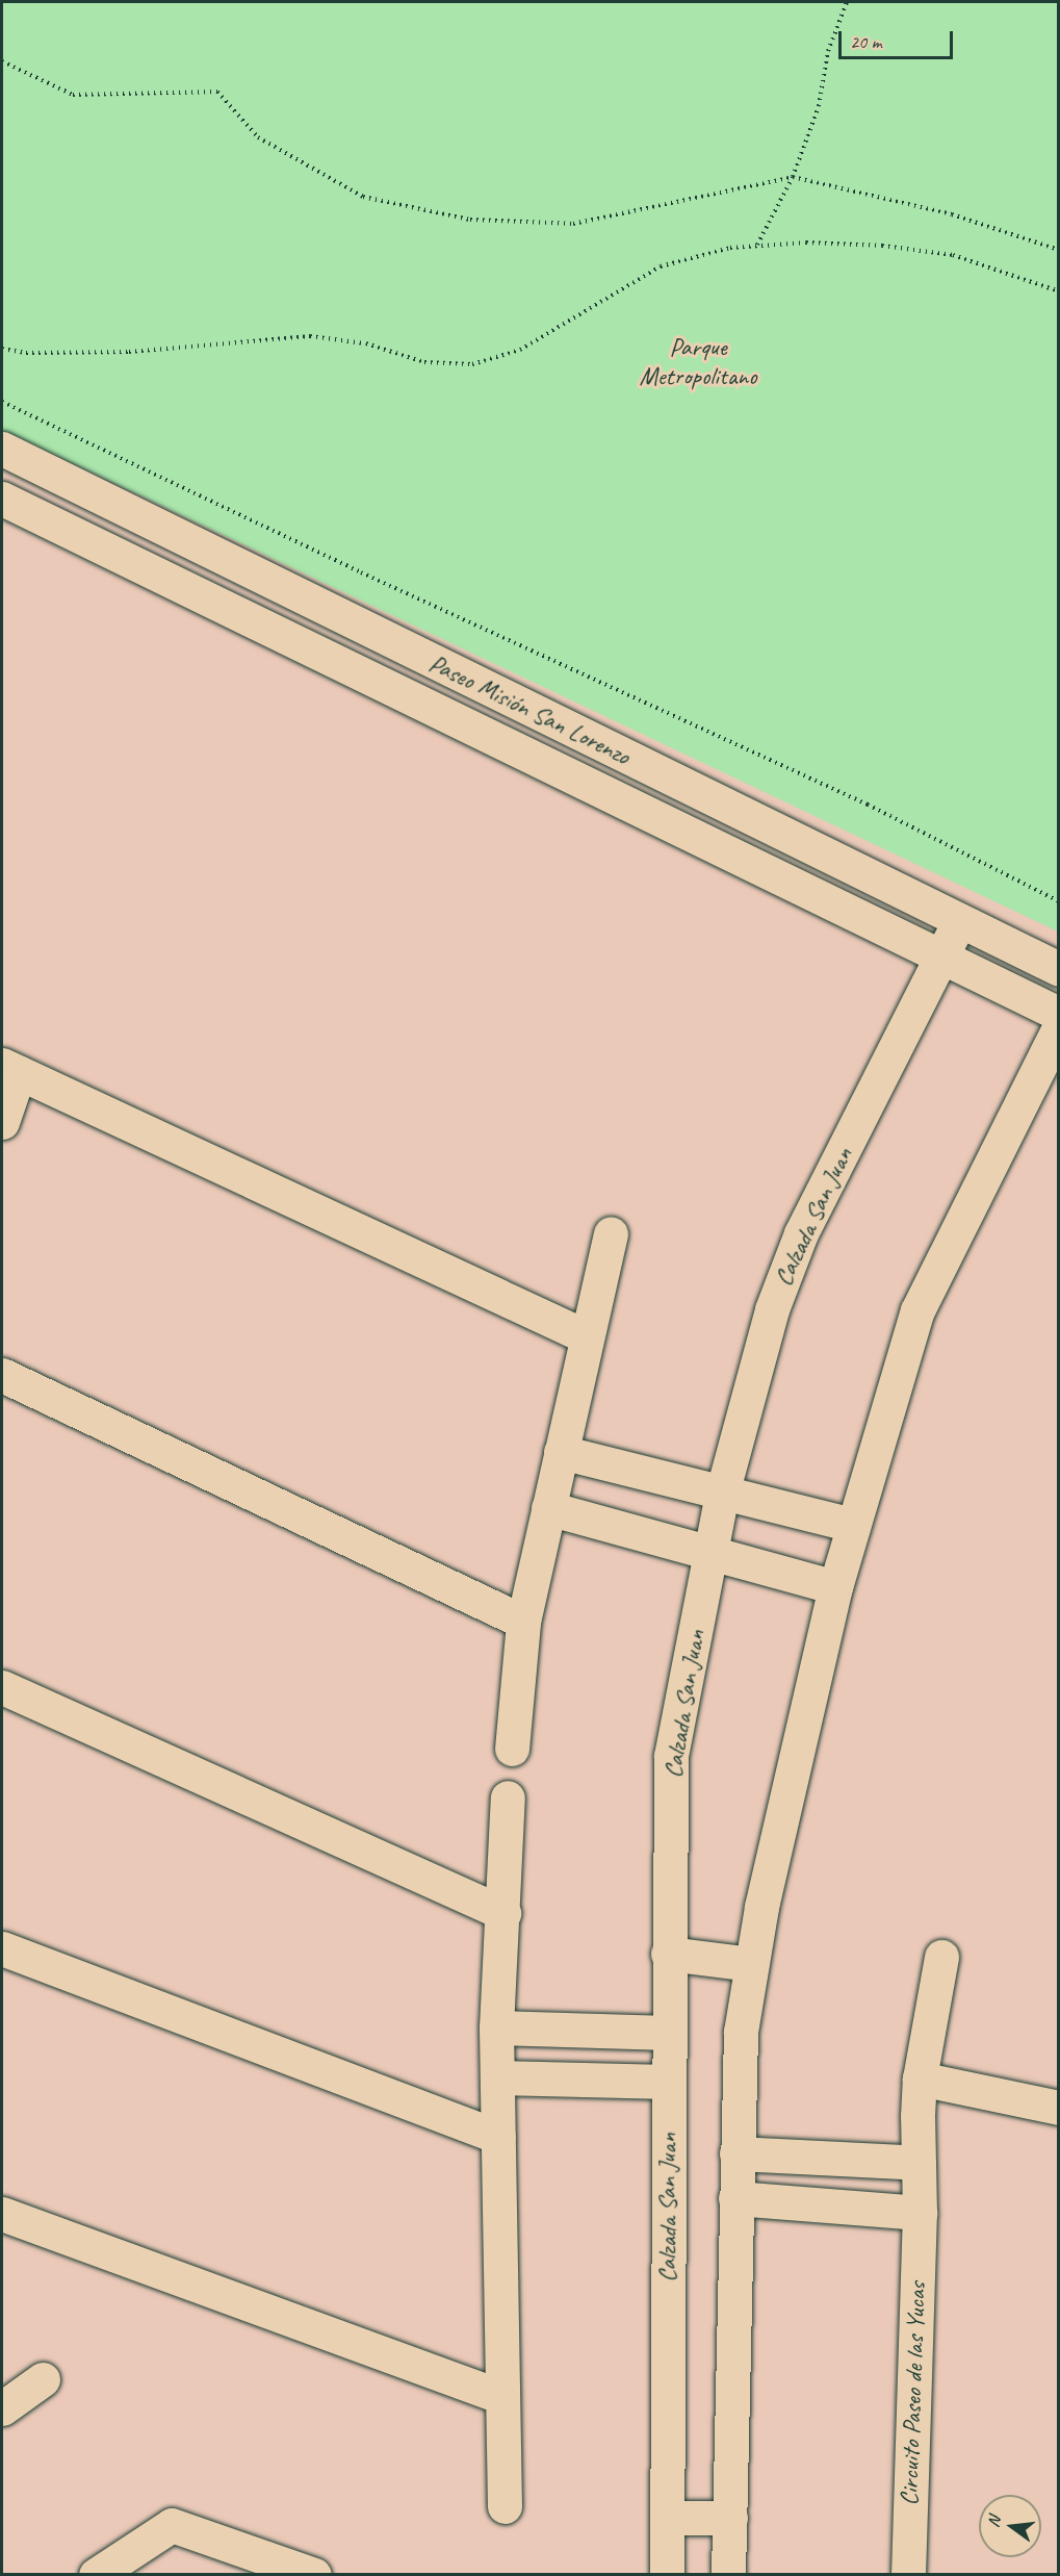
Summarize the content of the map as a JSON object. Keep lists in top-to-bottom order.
{
  "streets": {
    "street": ["Paseo Misión San Lorenzo", "Calzada San Juan", "Circuito Paseo de las Yucas"]
  },
  "crossings": [
    ["Paseo Misión San Lorenzo", "Calzada San Juan"]
  ],
  "parks": ["Parque Metropolitano"],
  "scale_bar": "20 m",
  "north": "left"
}
